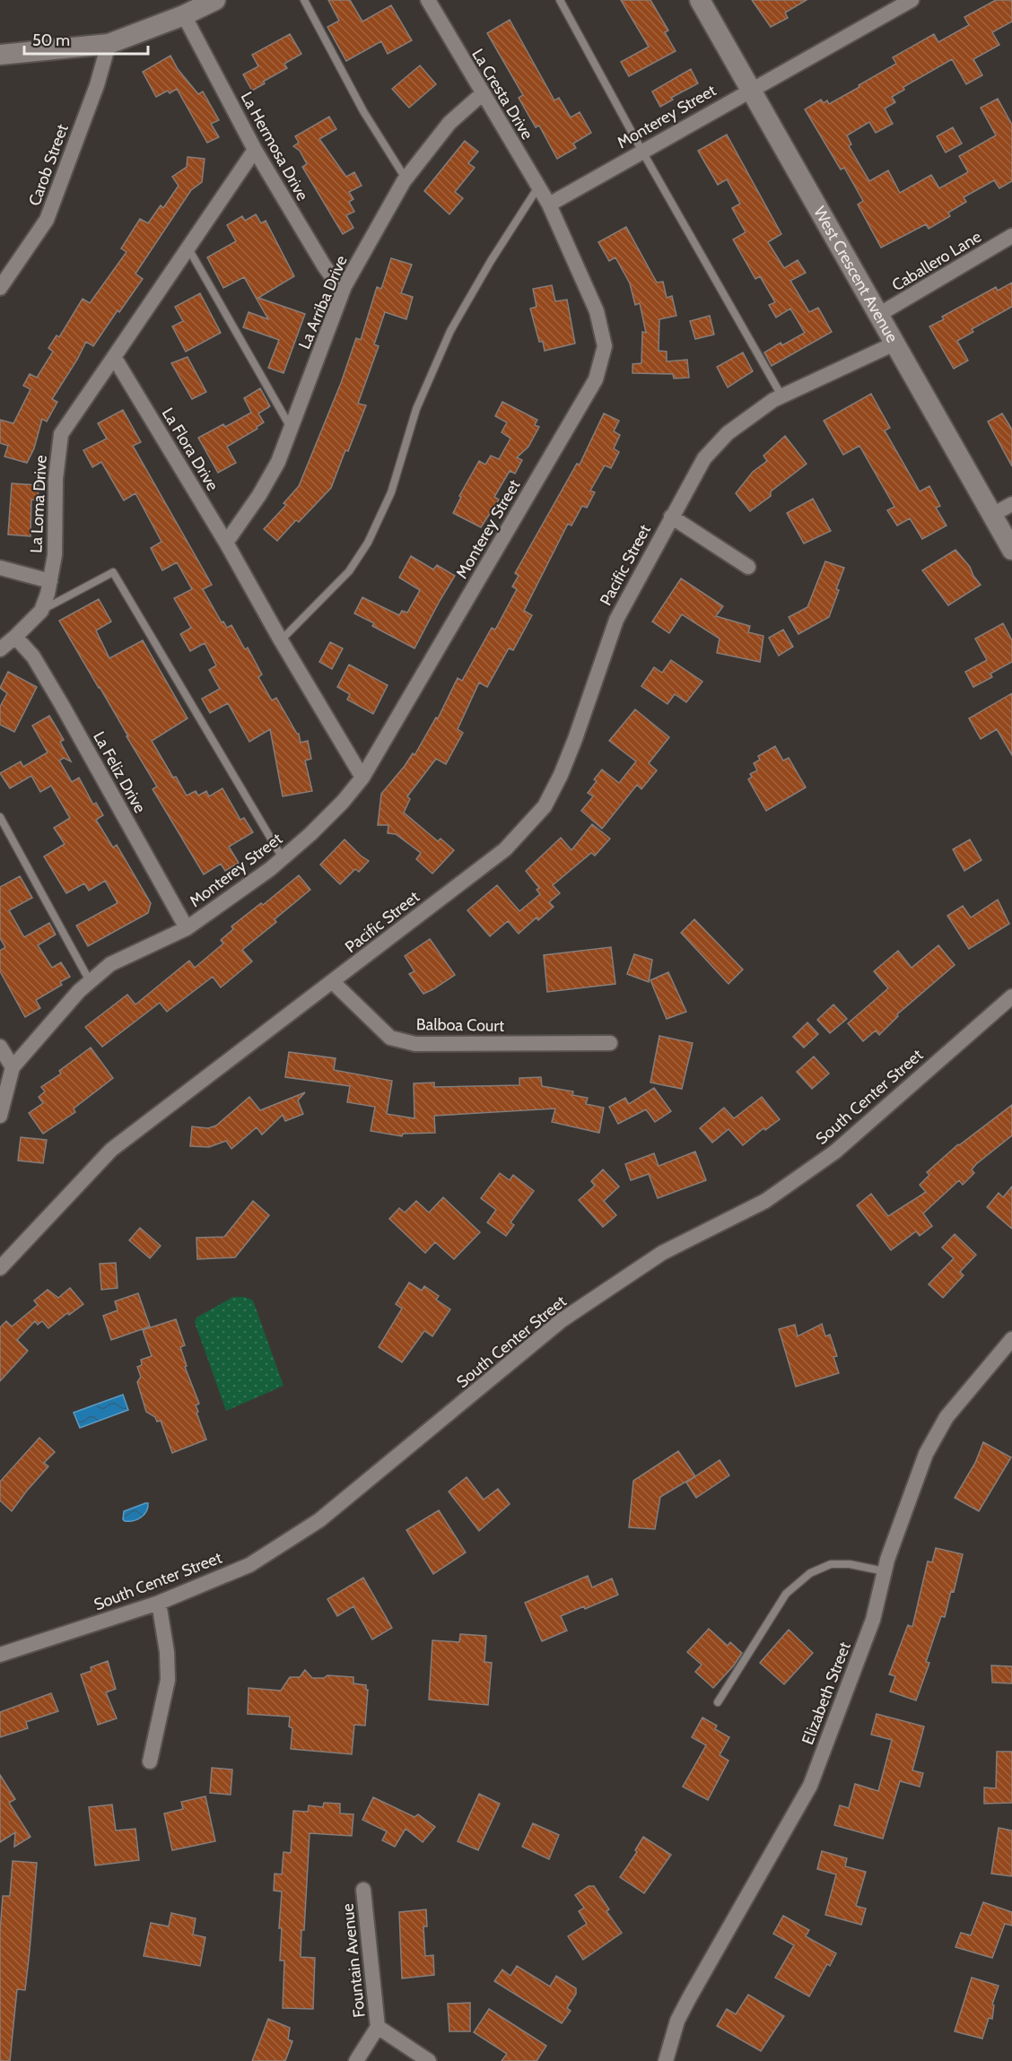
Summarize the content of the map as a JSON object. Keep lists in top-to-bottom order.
{
  "streets": {
    "street": [
      "La Cresta Drive",
      "Monterey Street",
      "La Hermosa Drive",
      "Carob Street",
      "Caballero Lane",
      "West Crescent Avenue",
      "La Arriba Drive",
      "La Flora Drive",
      "La Loma Drive",
      "Pacific Street",
      "La Feliz Drive",
      "Balboa Court",
      "South Center Street",
      "Elizabeth Street",
      "Fountain Avenue"
    ]
  },
  "crossings": [
    ["La Cresta Drive", "Monterey Street"],
    ["La Cresta Drive", "La Arriba Drive"],
    ["Monterey Street", "West Crescent Avenue"],
    ["Monterey Street", "La Flora Drive"],
    ["Monterey Street", "La Feliz Drive"],
    ["La Hermosa Drive", "La Arriba Drive"],
    ["Caballero Lane", "West Crescent Avenue"],
    ["West Crescent Avenue", "Pacific Street"],
    ["La Arriba Drive", "La Flora Drive"],
    ["La Flora Drive", "La Loma Drive"],
    ["La Loma Drive", "La Feliz Drive"],
    ["Pacific Street", "Balboa Court"]
  ],
  "scale_bar": "50 m"
}
